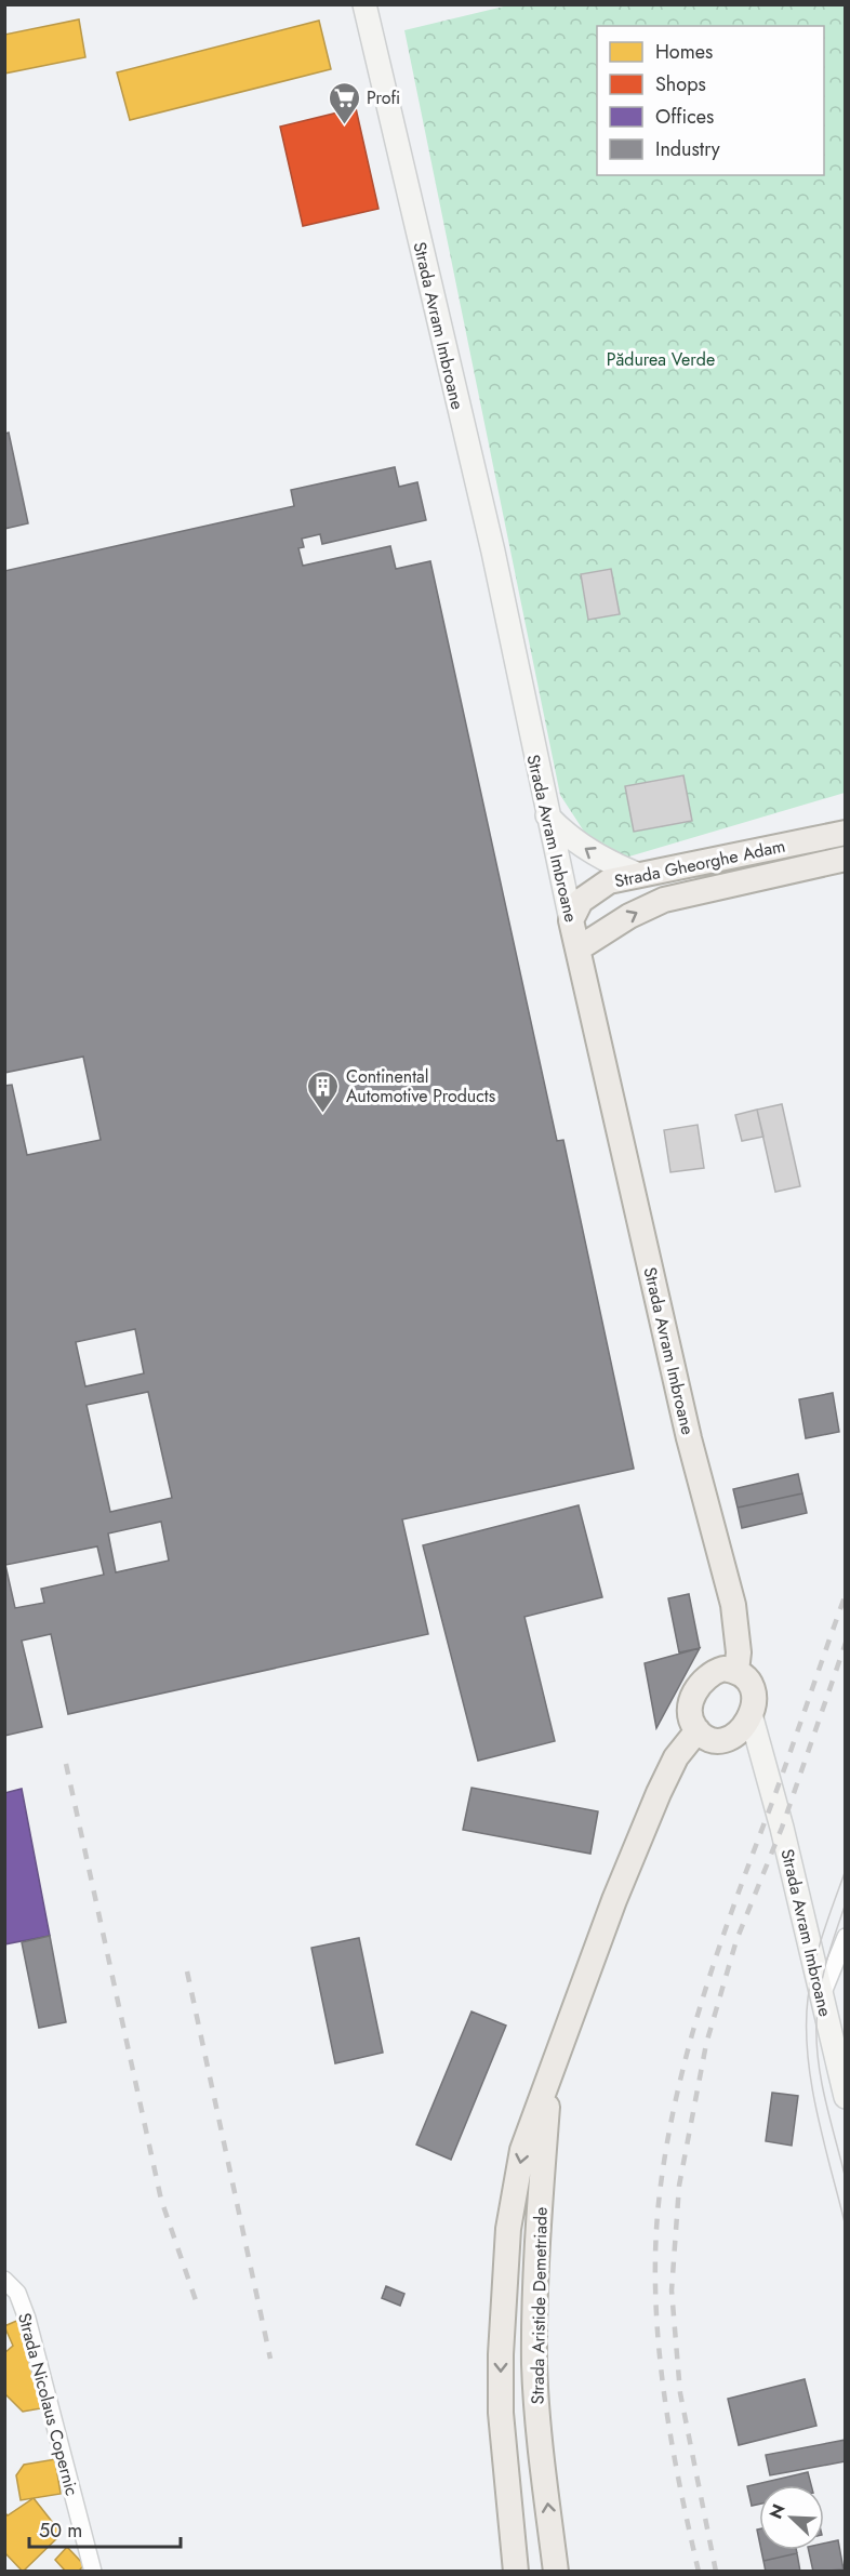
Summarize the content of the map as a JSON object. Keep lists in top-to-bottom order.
{
  "streets": {
    "main road": ["Strada Avram Imbroane", "Strada Gheorghe Adam", "Strada Aristide Demetriade"],
    "street": ["Strada Nicolaus Copernic"]
  },
  "crossings": [
    ["Strada Avram Imbroane", "Strada Gheorghe Adam"],
    ["Strada Avram Imbroane", "Strada Aristide Demetriade"]
  ],
  "parks": ["Pădurea Verde"],
  "places": {
    "supermarket": ["Profi"],
    "building": ["Continental Automotive Products"]
  },
  "legend": [
    "Homes",
    "Shops",
    "Offices",
    "Industry"
  ],
  "scale_bar": "50 m",
  "north": "top left"
}
